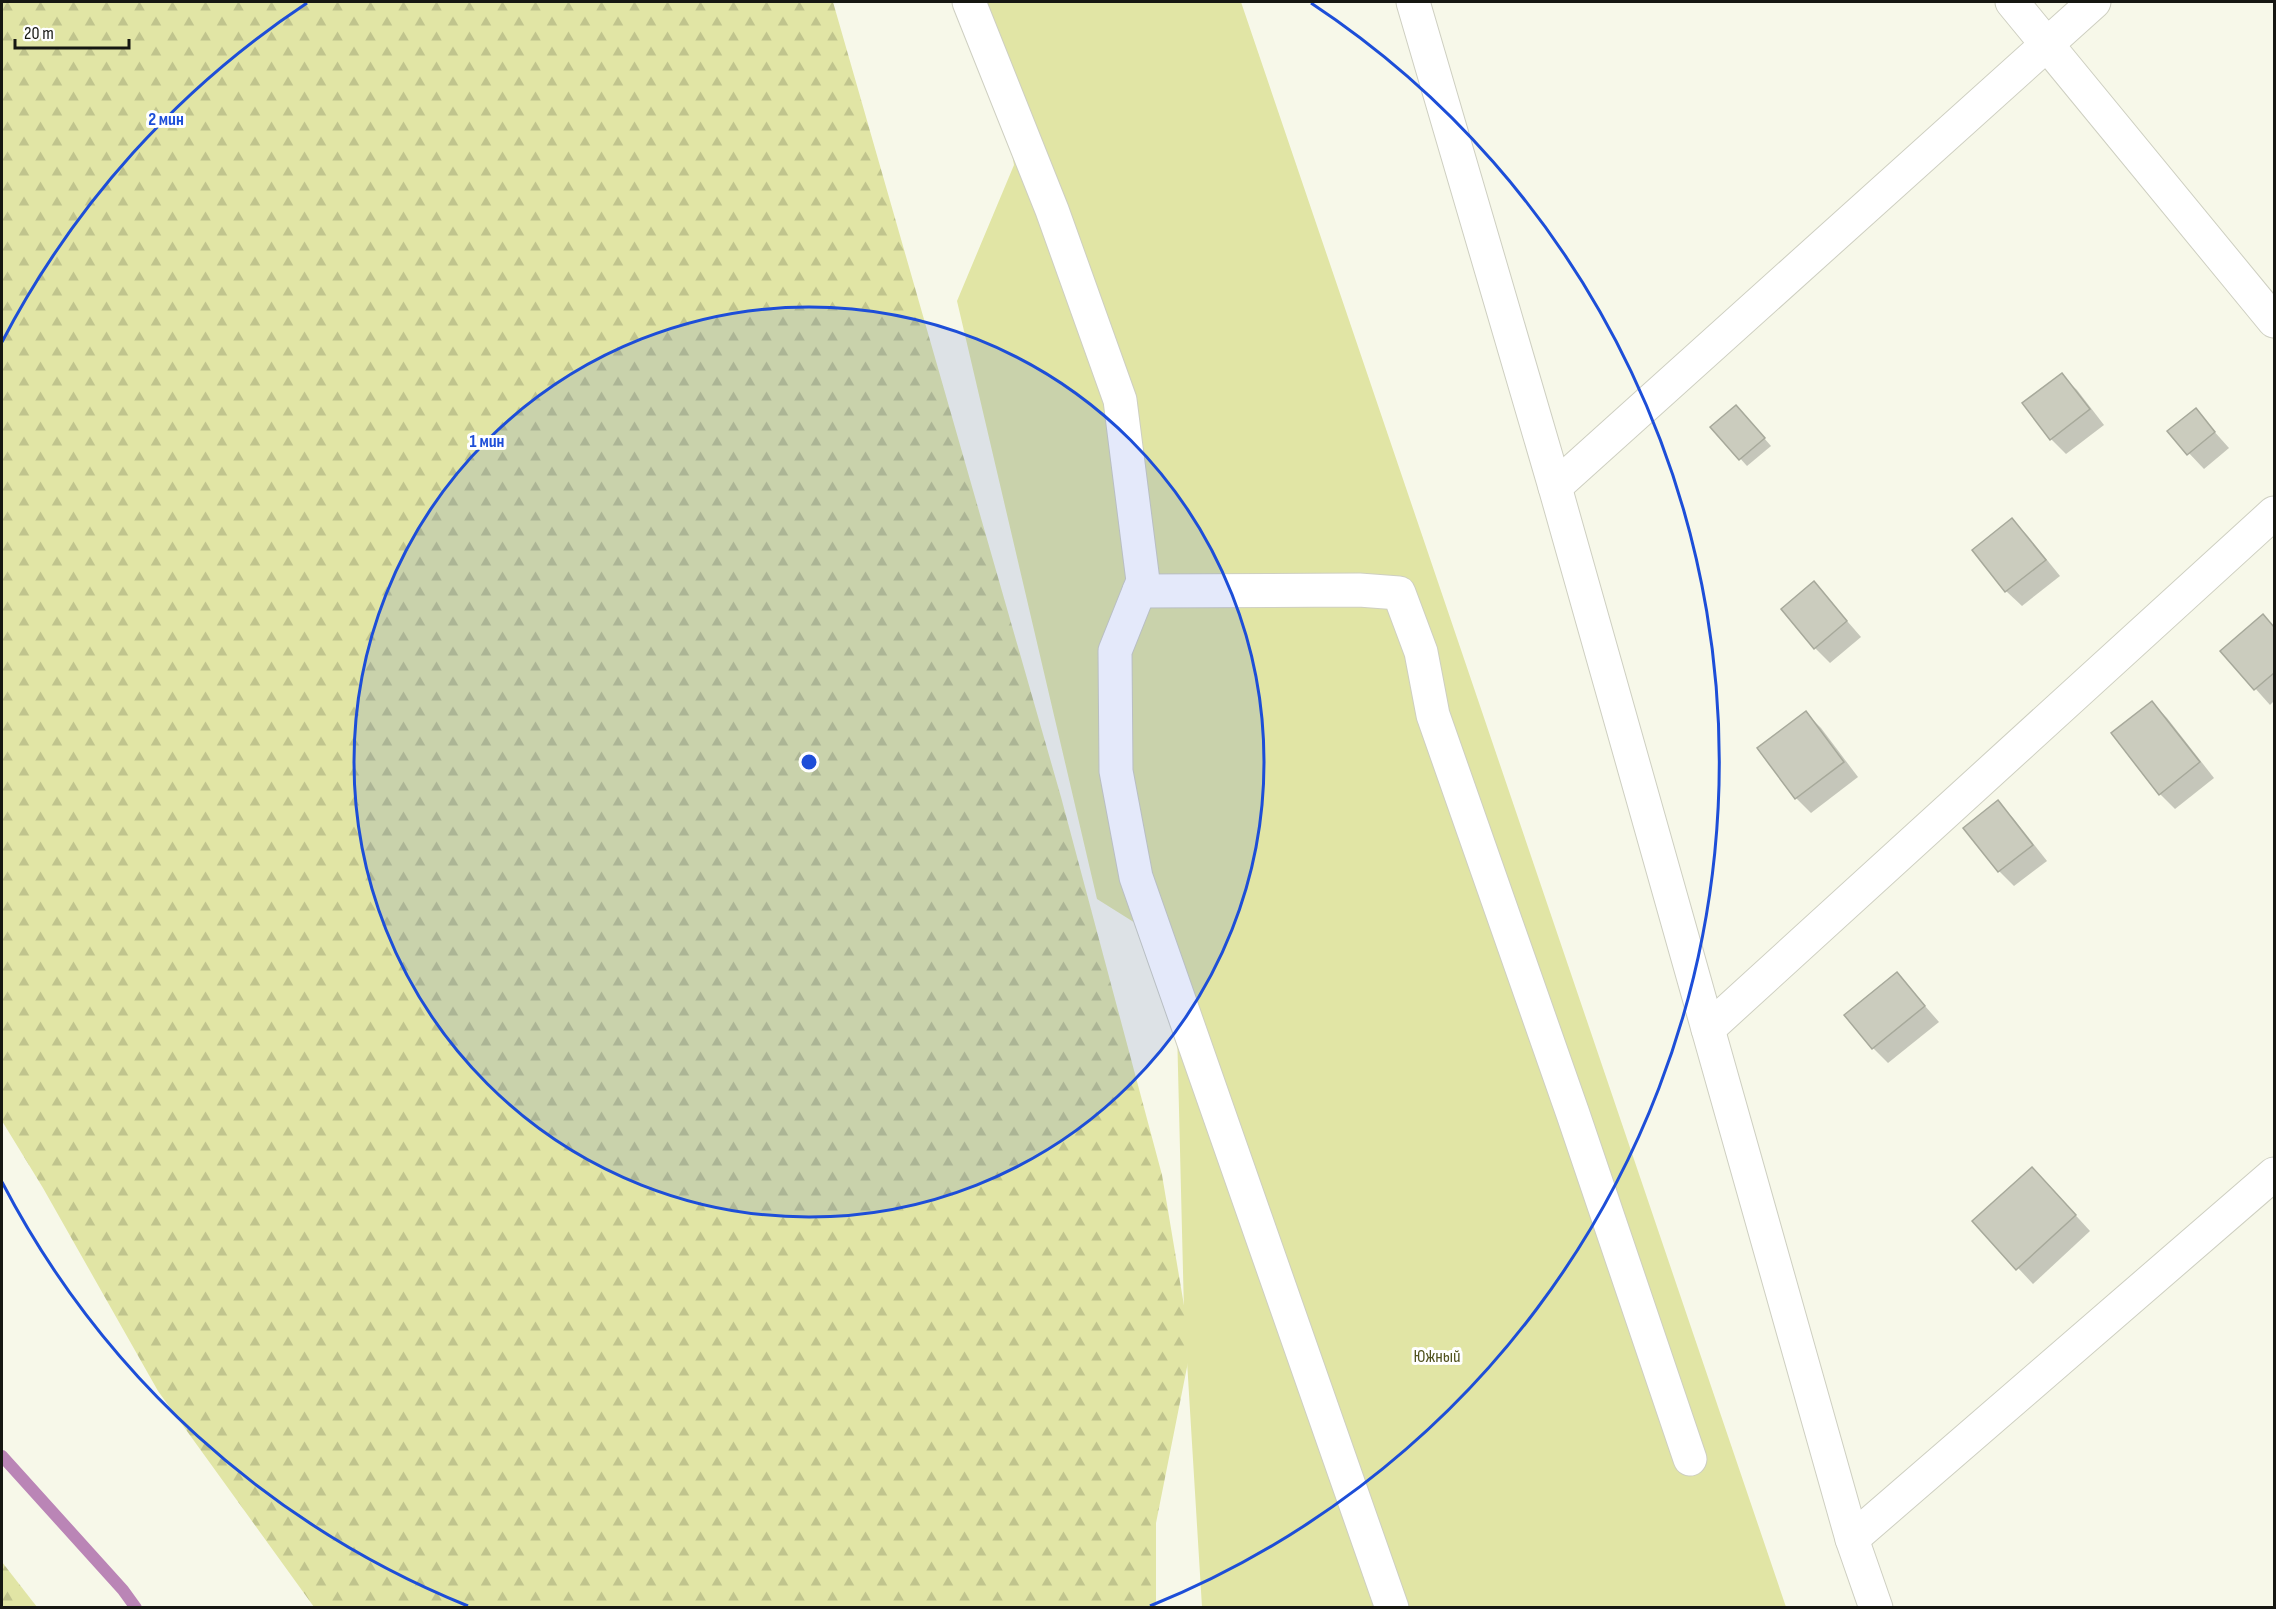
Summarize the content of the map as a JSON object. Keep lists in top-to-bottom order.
{
  "parks": ["Южный"],
  "scale_bar": "20 m",
  "rings": ["2 мин", "1 мин"]
}
